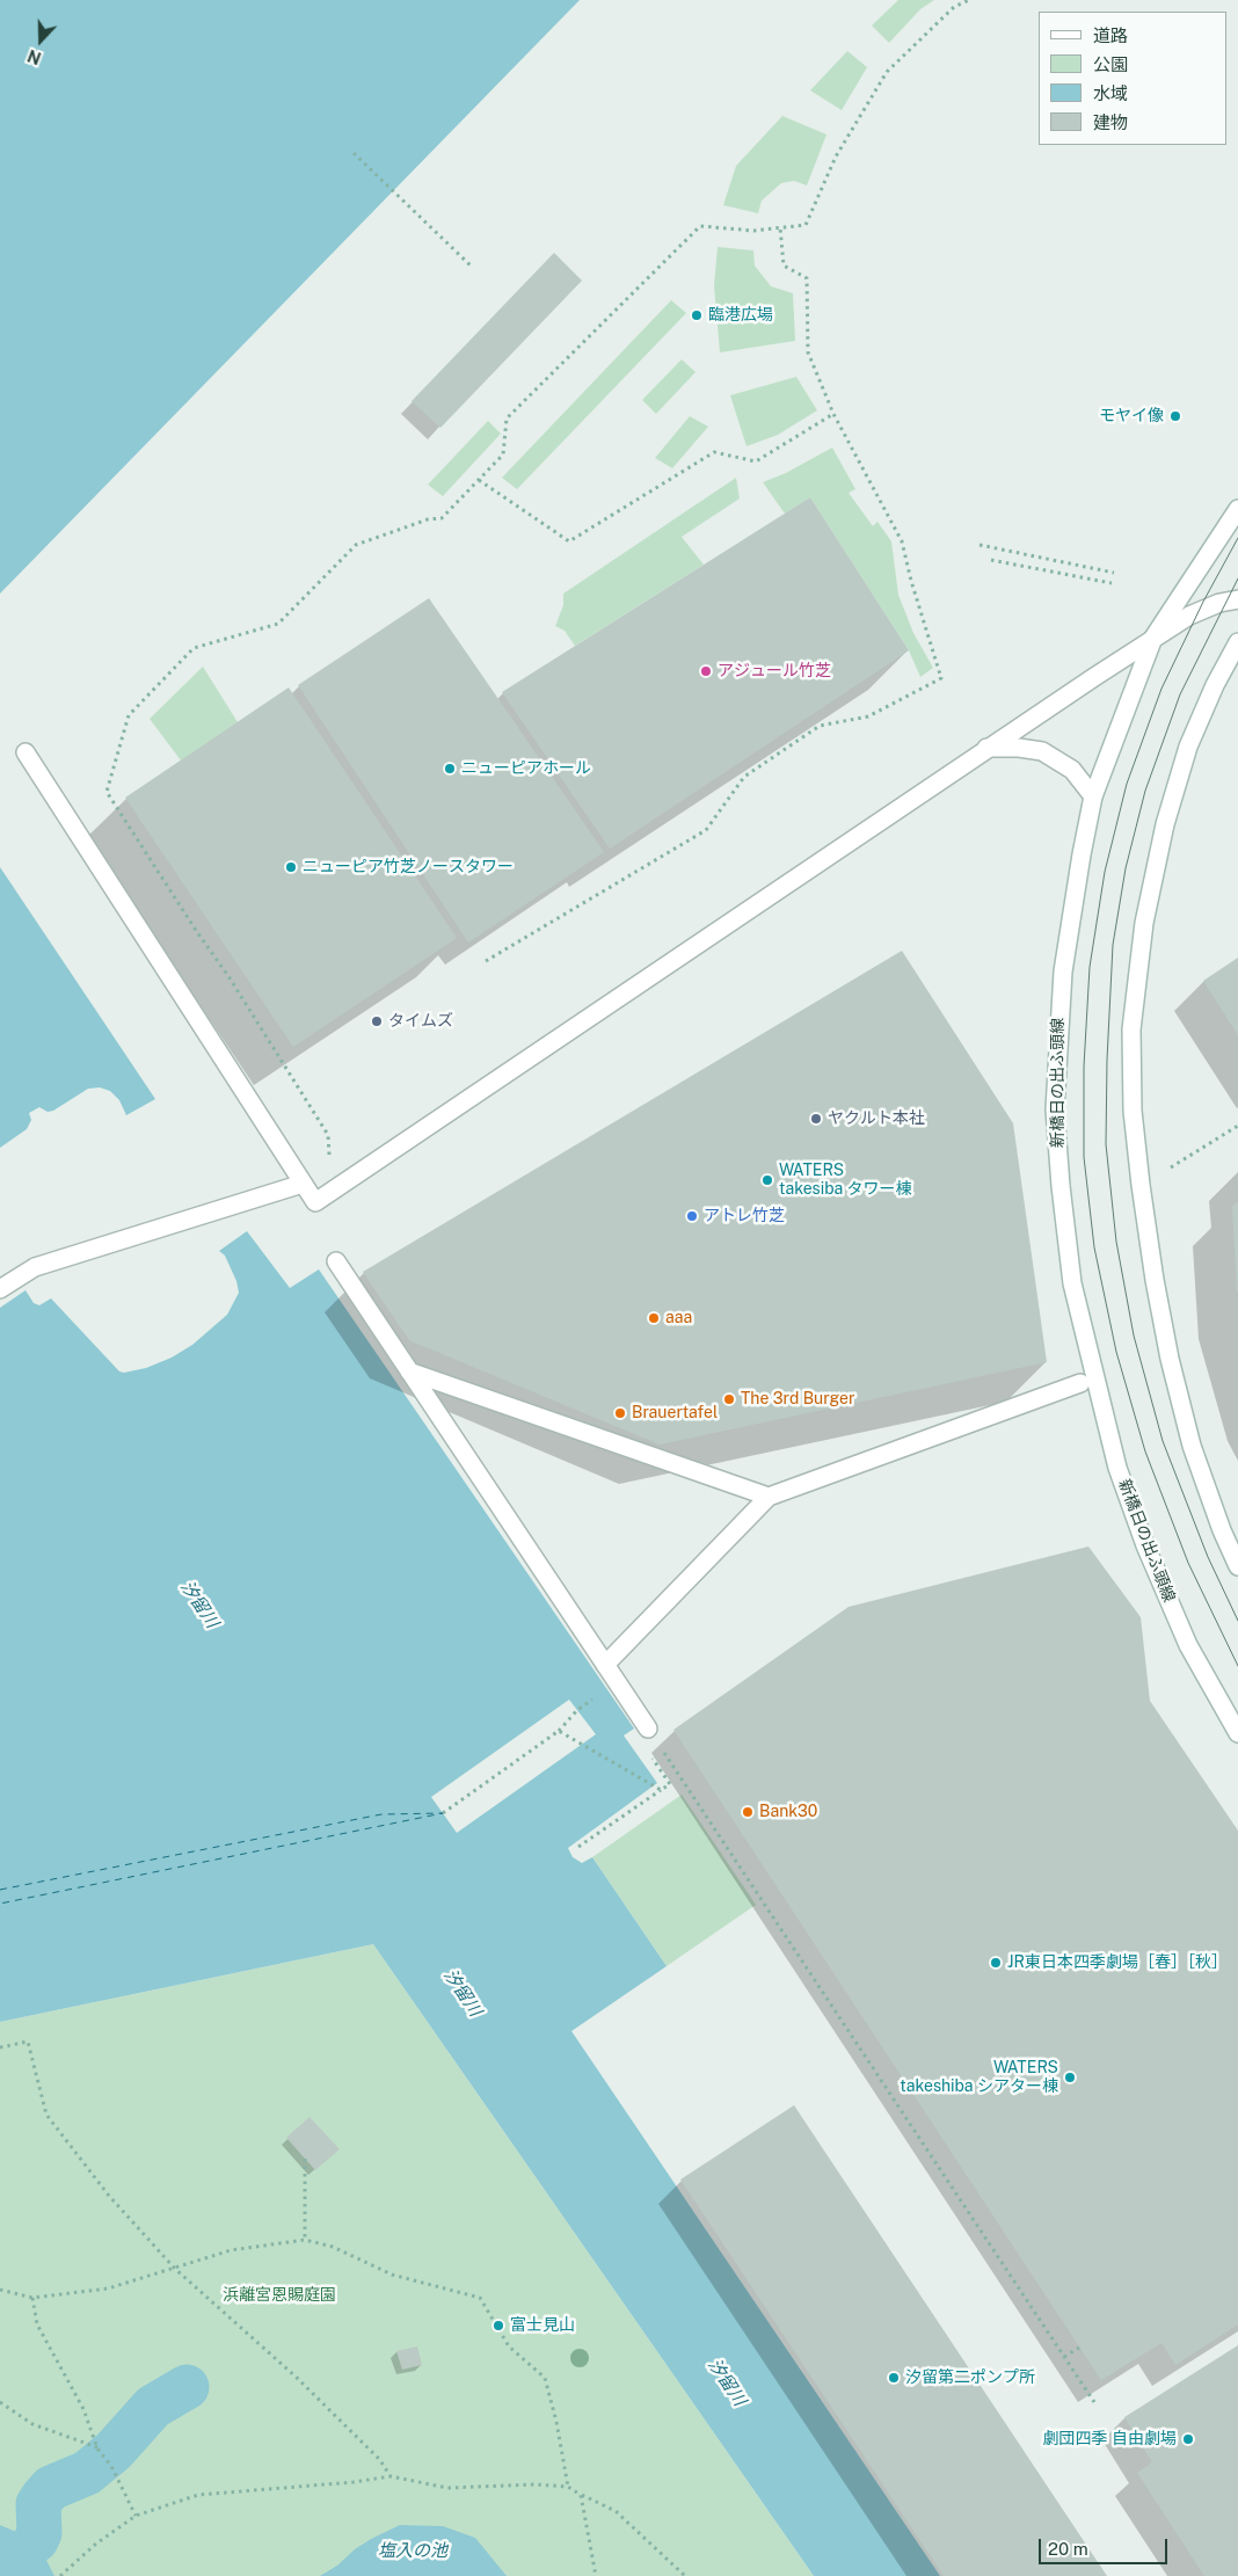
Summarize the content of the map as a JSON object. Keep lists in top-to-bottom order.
{
  "streets": {
    "street": ["新橋日の出ふ頭線"]
  },
  "water": ["汐留川", "塩入の池"],
  "parks": ["浜離宮恩賜庭園"],
  "places": [
    "臨港広場",
    "モヤイ像",
    "アジュール竹芝",
    "ニューピアホール",
    "ニューピア竹芝ノースタワー",
    "タイムズ",
    "ヤクルト本社",
    "WATERS takesiba タワー棟",
    "アトレ竹芝",
    "aaa",
    "The 3rd Burger",
    "Brauertafel",
    "Bank30",
    "JR東日本四季劇場［春］［秋］",
    "WATERS takeshiba シアター棟",
    "富士見山",
    "汐留第二ポンプ所",
    "劇団四季 自由劇場"
  ],
  "legend": [
    "道路",
    "公園",
    "水域",
    "建物"
  ],
  "scale_bar": "20 m",
  "north": "bottom"
}
